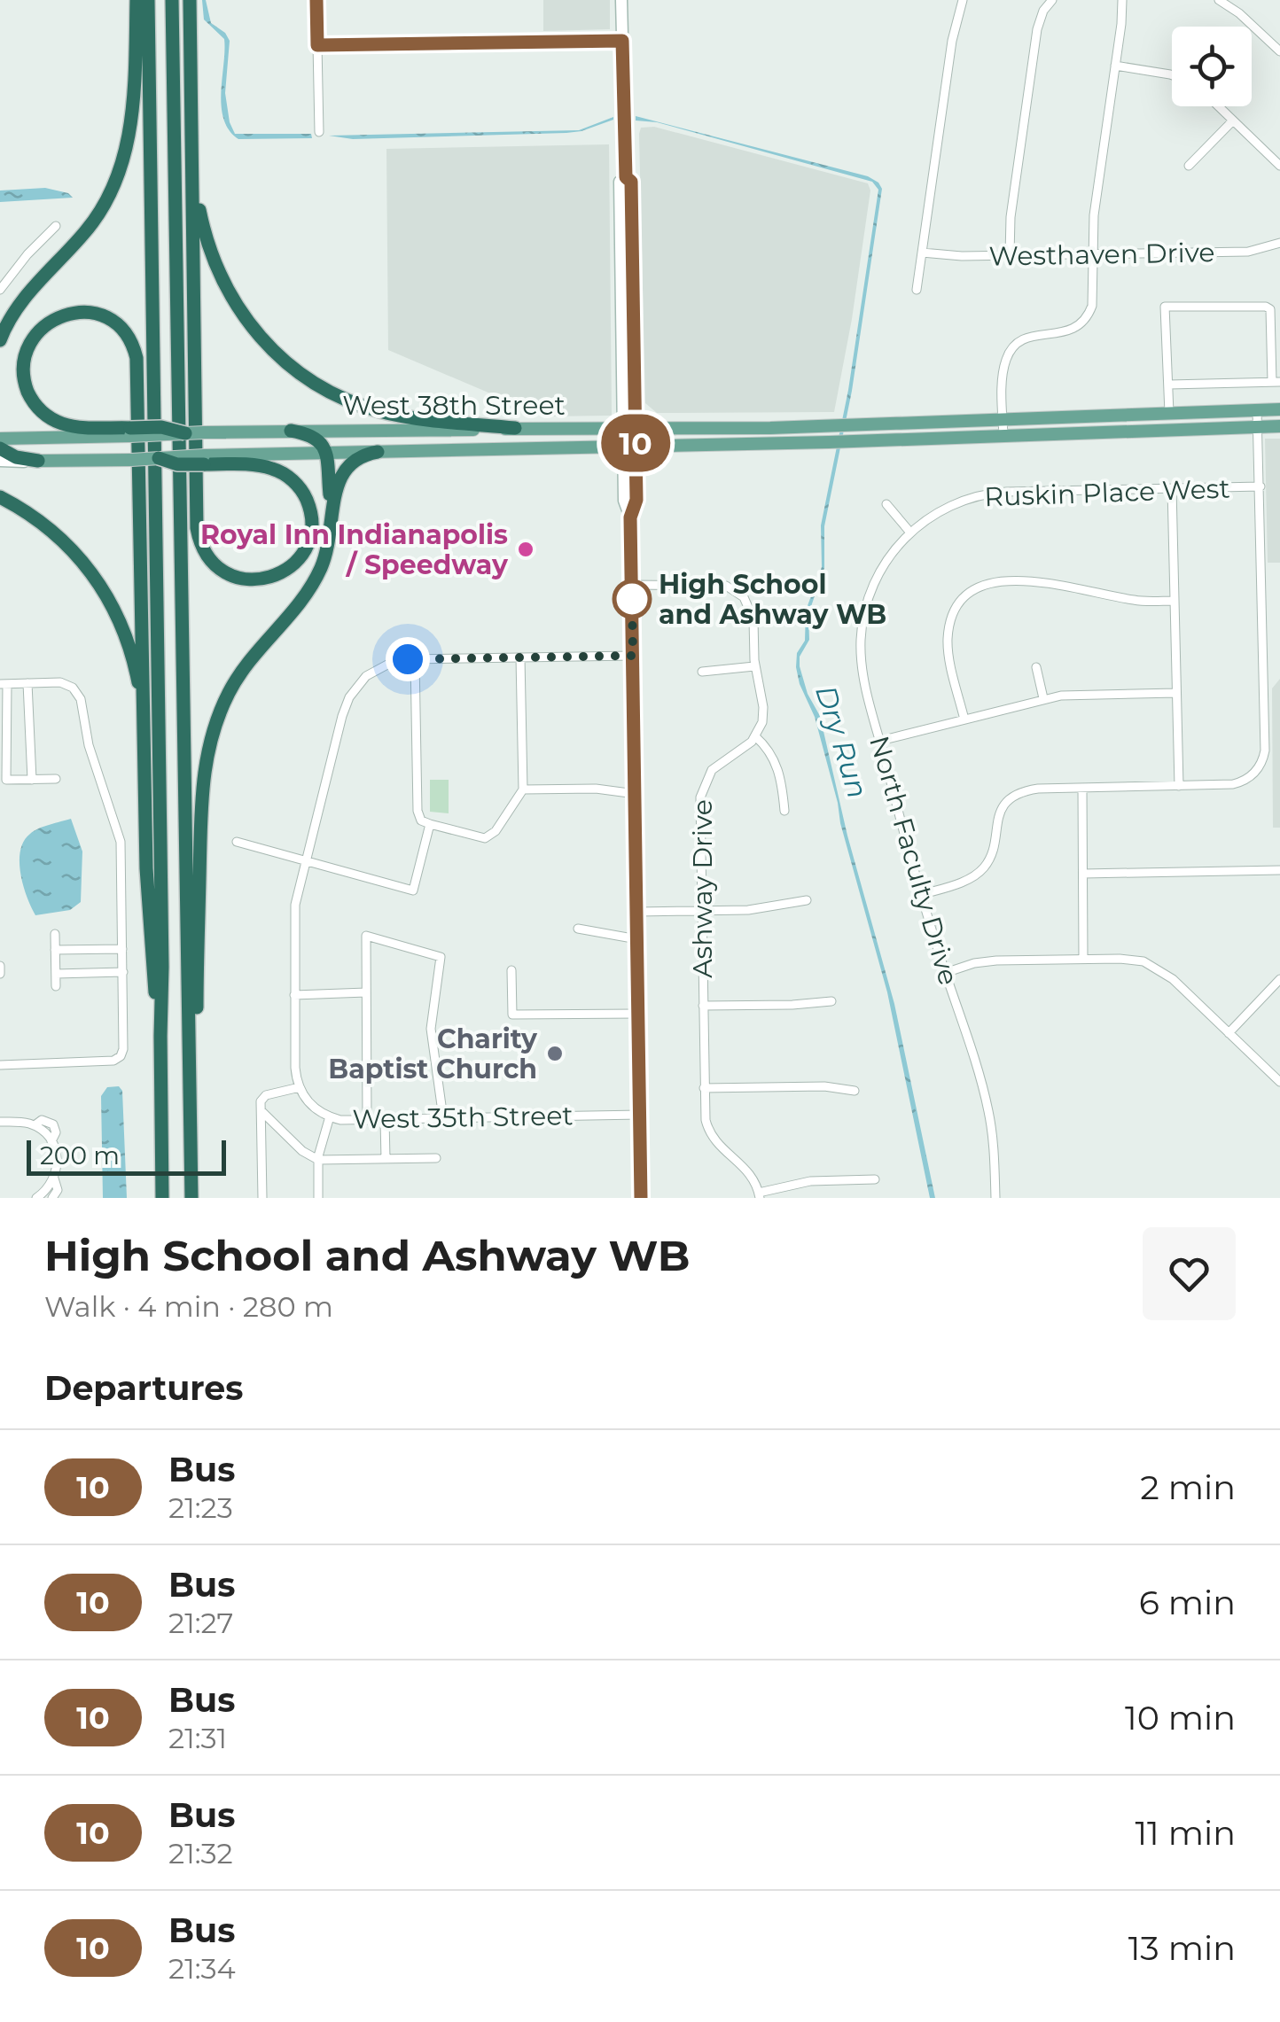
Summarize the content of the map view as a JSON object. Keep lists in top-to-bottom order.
{
  "streets": {
    "main road": ["West 38th Street"],
    "street": [
      "Westhaven Drive",
      "Ruskin Place West",
      "North Faculty Drive",
      "Ashway Drive",
      "West 35th Street"
    ]
  },
  "crossings": [
    ["Ruskin Place West", "North Faculty Drive"]
  ],
  "water": ["Dry Run"],
  "places": ["Royal Inn Indianapolis / Speedway", "High School and Ashway WB", "Charity Baptist Church"],
  "lines": ["bus line 10"],
  "scale_bar": "200 m",
  "page": {
    "on_map": "10",
    "scale": "200 m",
    "heading": [
      ["High School and Ashway WB", "Walk · 4 min · 280 m"],
      "Departures"
    ],
    "list": [
      {
        "mark": "10",
        "name": "Bus",
        "note": "21:23",
        "value": "2 min"
      },
      {
        "mark": "10",
        "name": "Bus",
        "note": "21:27",
        "value": "6 min"
      },
      {
        "mark": "10",
        "name": "Bus",
        "note": "21:31",
        "value": "10 min"
      },
      {
        "mark": "10",
        "name": "Bus",
        "note": "21:32",
        "value": "11 min"
      },
      {
        "mark": "10",
        "name": "Bus",
        "note": "21:34",
        "value": "13 min"
      }
    ]
  }
}
